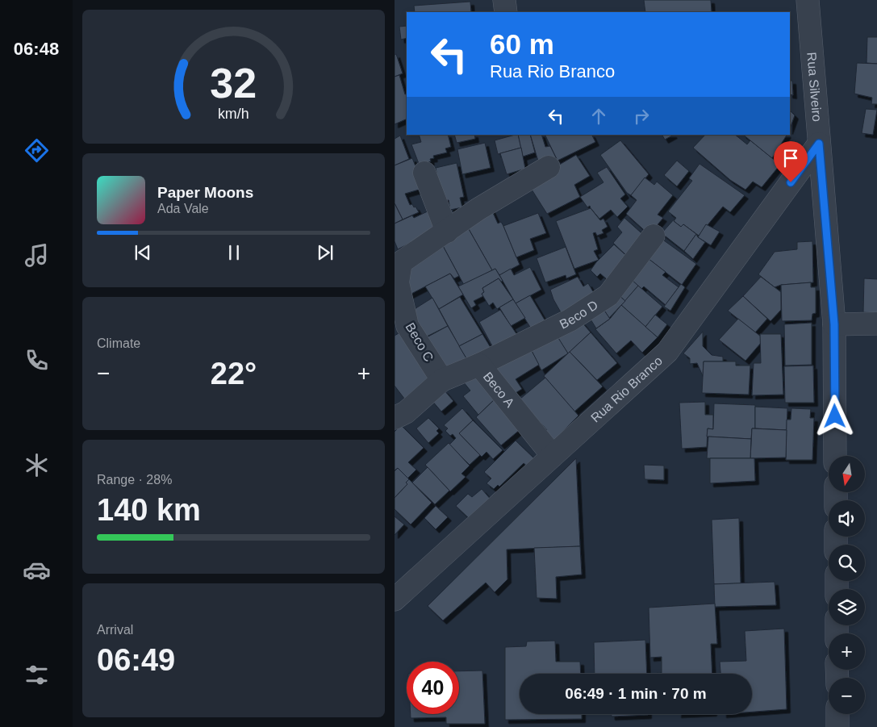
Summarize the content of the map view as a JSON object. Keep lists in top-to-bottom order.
{
  "streets": {
    "street": [
      "Rua Silveiro",
      "Beco D",
      "Beco C",
      "Rua Rio Branco",
      "Beco A"
    ]
  },
  "crossings": [
    ["Rua Silveiro", "Rua Rio Branco"],
    ["Beco D", "Beco A"],
    ["Beco C", "Beco A"],
    ["Rua Rio Branco", "Beco A"]
  ],
  "north": "bottom",
  "page": {
    "tabs": "06:48",
    "turn": ["60 m", "Rua Rio Branco"],
    "song": ["Paper Moons", "Ada Vale"],
    "tile": [
      "Climate",
      ["Range · 28%", "140 km"],
      ["Arrival", "06:49"]
    ],
    "heat": ["−", "22°", "+"],
    "map_buttons": ["+", "−"],
    "limit": "40",
    "trip": "06:49 · 1 min · 70 m",
    "gauge": ["32", "km/h"]
  }
}
